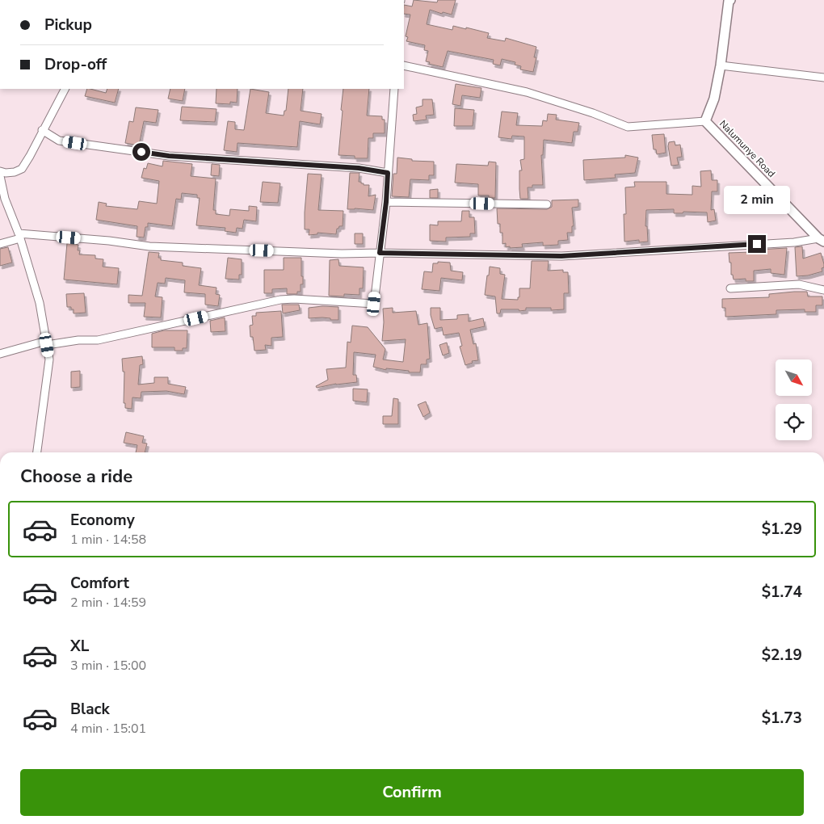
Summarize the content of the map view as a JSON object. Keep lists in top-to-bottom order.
{
  "streets": {
    "street": ["Nalumunye Road"]
  },
  "north": "bottom right",
  "page": {
    "banner": ["Pickup", "Drop-off"],
    "bubble": "2 min",
    "heading": "Choose a ride",
    "list": [
      {
        "name": "Economy",
        "note": "1 min · 14:58",
        "value": "$1.29"
      },
      {
        "name": "Comfort",
        "note": "2 min · 14:59",
        "value": "$1.74"
      },
      {
        "name": "XL",
        "note": "3 min · 15:00",
        "value": "$2.19"
      },
      {
        "name": "Black",
        "note": "4 min · 15:01",
        "value": "$1.73"
      }
    ],
    "buttons": "Confirm"
  }
}
